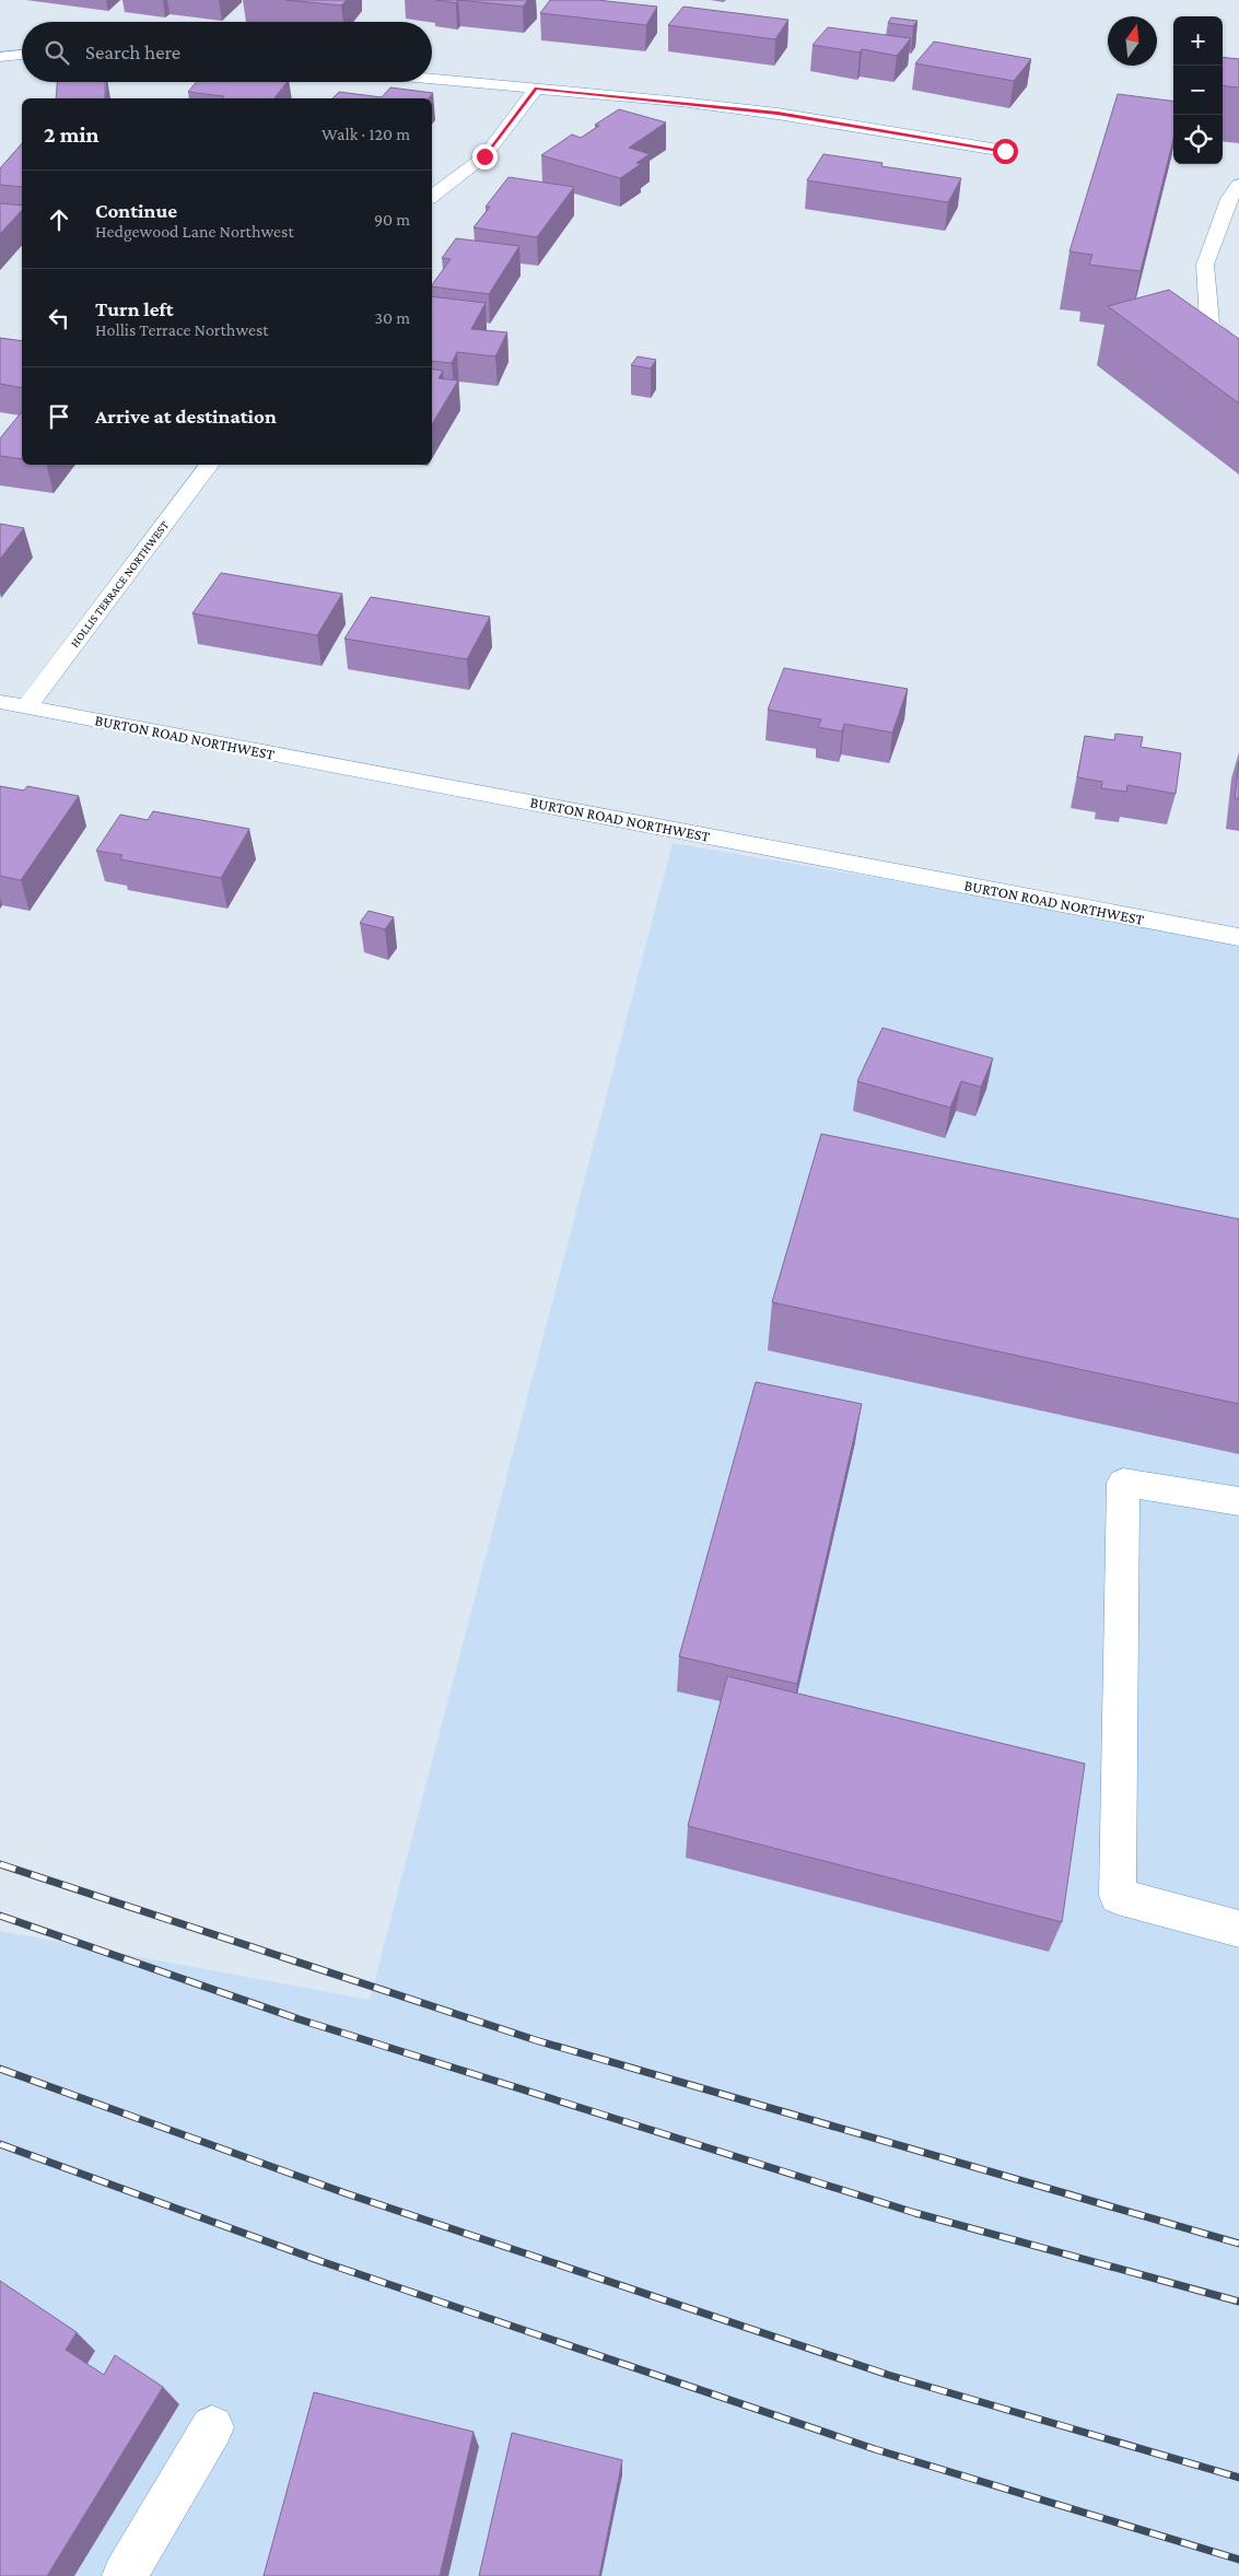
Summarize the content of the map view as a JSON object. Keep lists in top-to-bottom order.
{
  "streets": {
    "street": ["HOLLIS TERRACE NORTHWEST", "BURTON ROAD NORTHWEST"]
  },
  "crossings": [
    ["HOLLIS TERRACE NORTHWEST", "BURTON ROAD NORTHWEST"]
  ],
  "north": "top",
  "page": {
    "map_buttons": ["+", "−"],
    "search": "Search here",
    "heading": ["2 min", "Walk · 120 m"],
    "list": [
      ["Continue", "Hedgewood Lane Northwest", "90 m"],
      ["Turn left", "Hollis Terrace Northwest", "30 m"],
      "Arrive at destination"
    ]
  }
}
